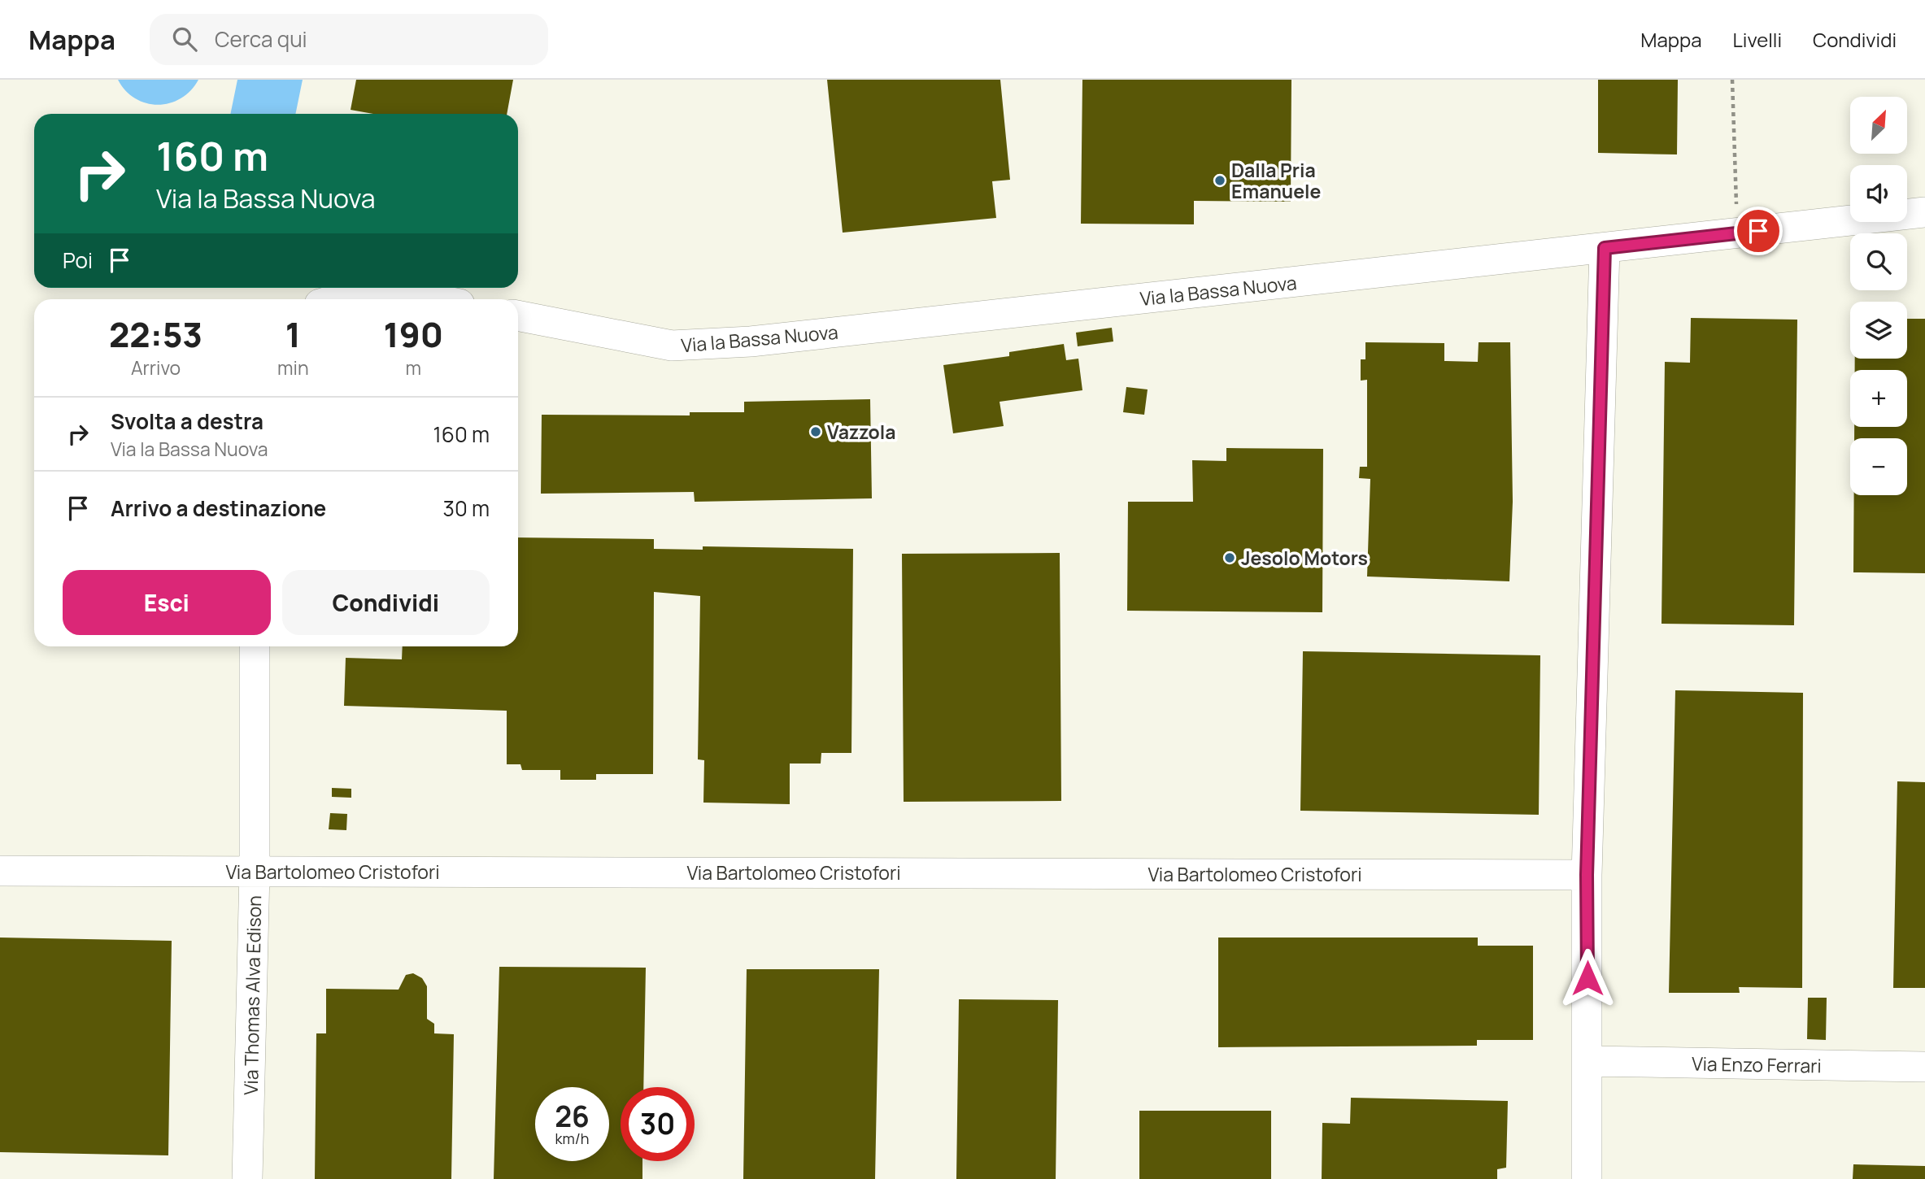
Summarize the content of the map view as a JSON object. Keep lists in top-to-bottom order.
{
  "streets": {
    "street": [
      "Via la Bassa Nuova",
      "Via Bartolomeo Cristofori",
      "Via Thomas Alva Edison",
      "Via Enzo Ferrari"
    ]
  },
  "crossings": [
    ["Via Bartolomeo Cristofori", "Via Thomas Alva Edison"]
  ],
  "places": ["Dalla Pria Emanuele", "Vazzola", "Jesolo Motors"],
  "north": "top right",
  "page": {
    "header": "Mappa",
    "search": "Cerca qui",
    "nav": ["Mappa", "Livelli", "Condividi"],
    "map_buttons": ["+", "−"],
    "turn": ["160 m", "Via la Bassa Nuova"],
    "then": "Poi",
    "eta": [
      "22:53",
      "Arrivo",
      "1",
      "min",
      "190",
      "m"
    ],
    "list": [
      {
        "name": "Svolta a destra",
        "note": "Via la Bassa Nuova",
        "value": "160 m"
      },
      {
        "name": "Arrivo a destinazione",
        "value": "30 m"
      }
    ],
    "buttons": ["Esci", "Condividi"],
    "speed": "26 km/h",
    "limit": "30"
  }
}
